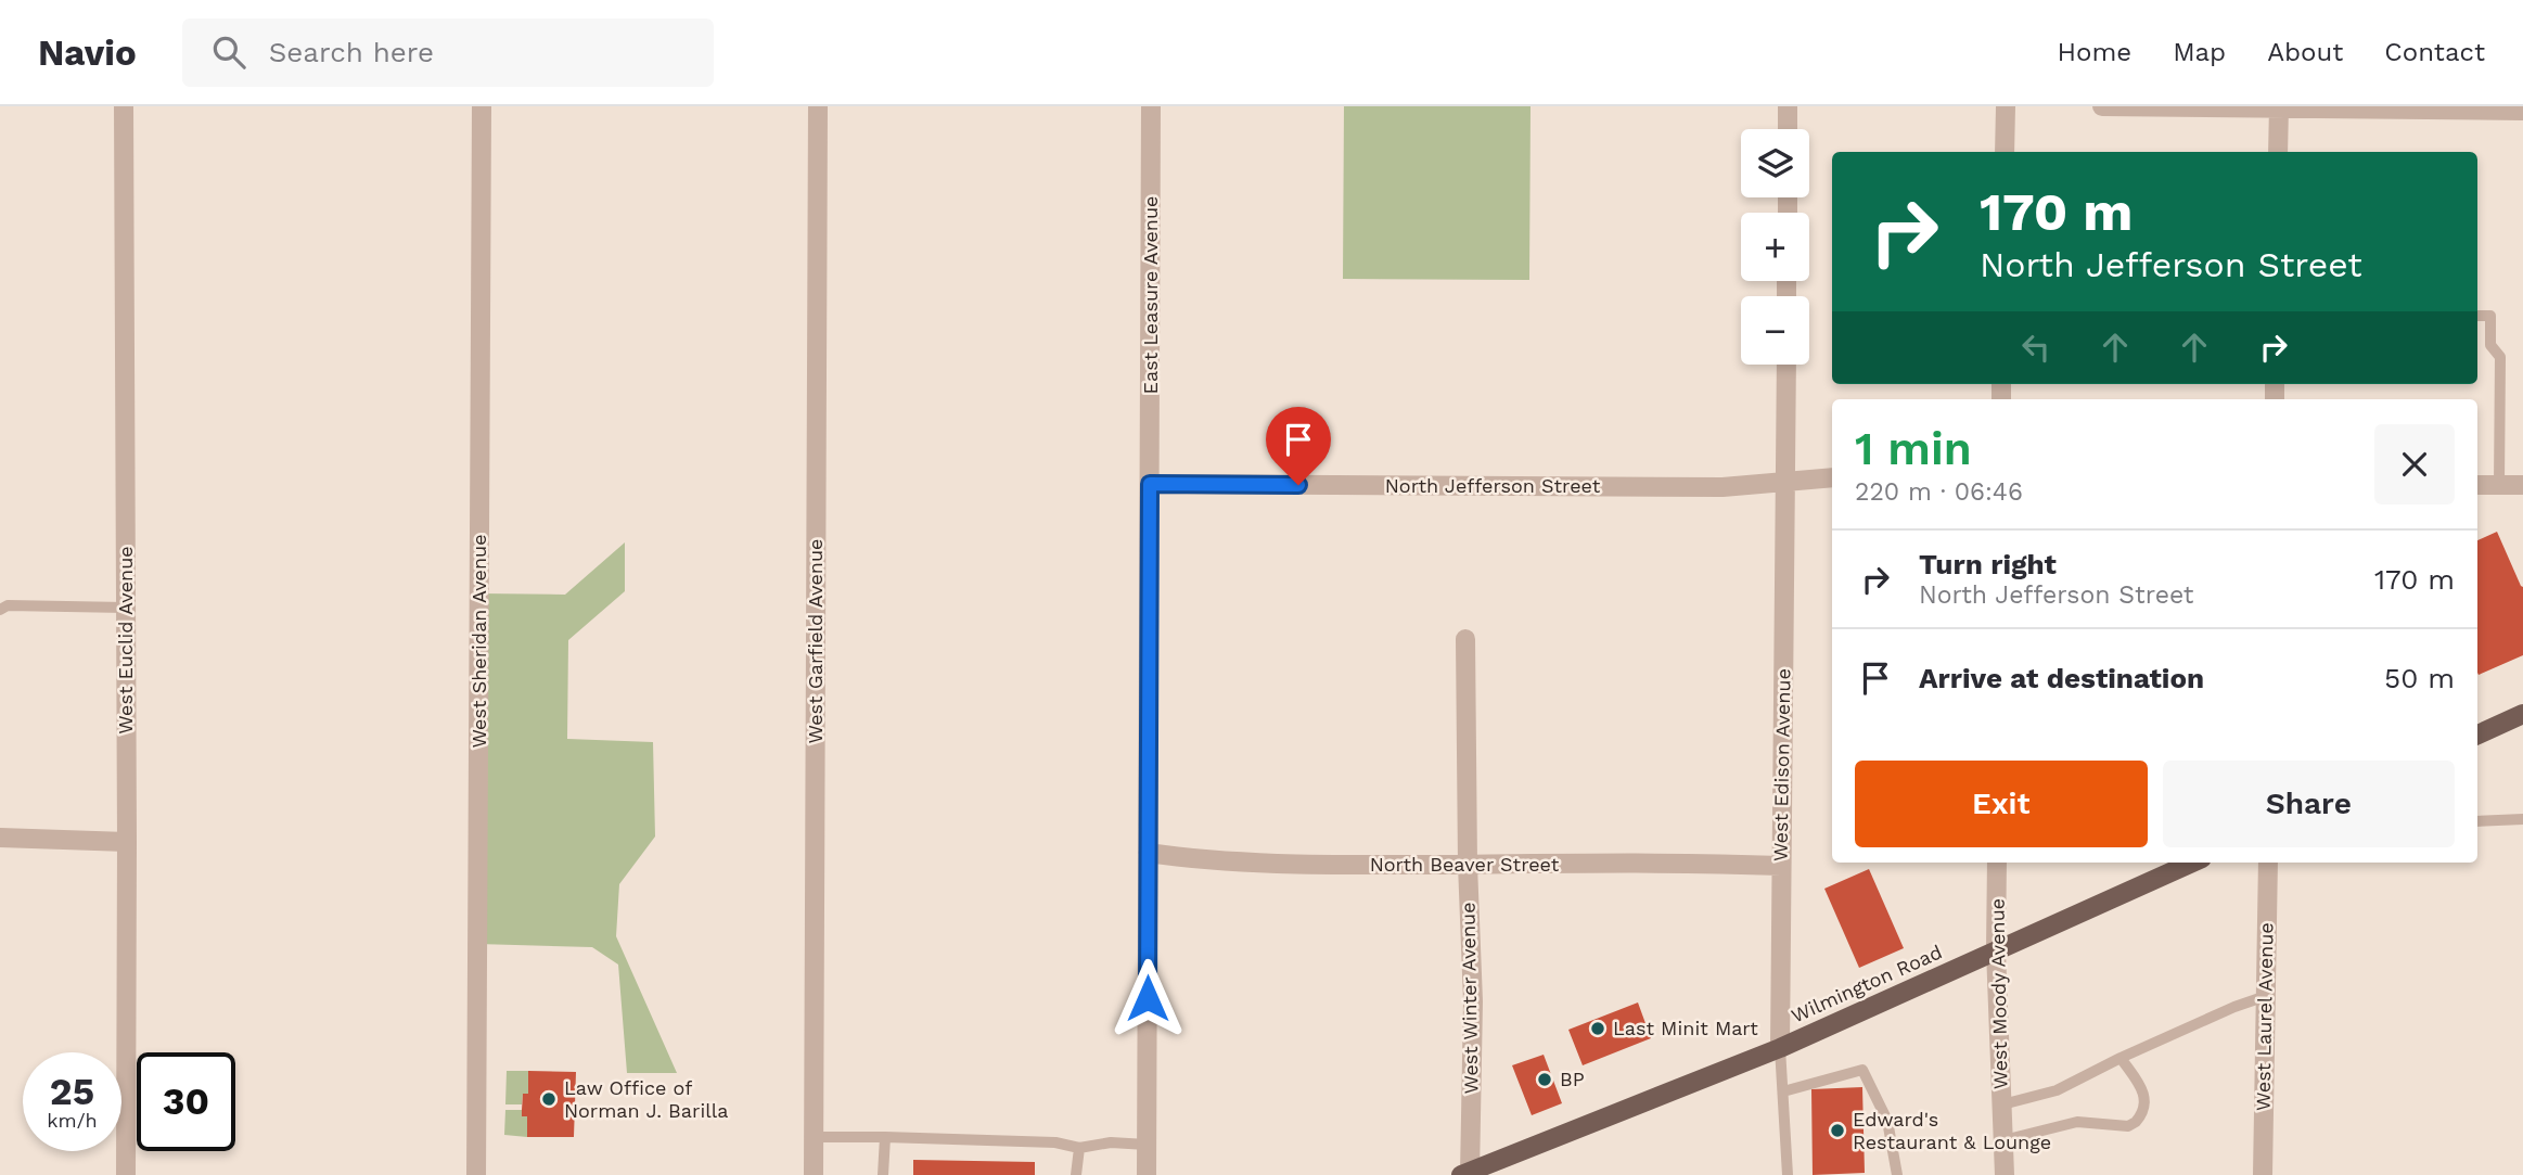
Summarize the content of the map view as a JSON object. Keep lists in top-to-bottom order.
{
  "streets": {
    "main road": ["Wilmington Road"],
    "street": [
      "East Leasure Avenue",
      "North Jefferson Street",
      "West Euclid Avenue",
      "West Sheridan Avenue",
      "West Garfield Avenue",
      "West Edison Avenue",
      "North Beaver Street",
      "West Moody Avenue",
      "West Winter Avenue",
      "West Laurel Avenue"
    ]
  },
  "crossings": [
    ["East Leasure Avenue", "North Jefferson Street"],
    ["East Leasure Avenue", "North Beaver Street"],
    ["North Jefferson Street", "West Edison Avenue"],
    ["West Edison Avenue", "North Beaver Street"],
    ["West Edison Avenue", "Wilmington Road"],
    ["North Beaver Street", "West Winter Avenue"],
    ["Wilmington Road", "West Moody Avenue"],
    ["Wilmington Road", "West Winter Avenue"]
  ],
  "places": [
    "Last Minit Mart",
    "BP",
    "Law Office of Norman J. Barilla",
    "Edward's Restaurant & Lounge"
  ],
  "page": {
    "header": "Navio",
    "search": "Search here",
    "nav": [
      "Home",
      "Map",
      "About",
      "Contact"
    ],
    "map_buttons": ["+", "−"],
    "turn": ["170 m", "North Jefferson Street"],
    "heading": ["1 min", "220 m · 06:46"],
    "list": [
      {
        "name": "Turn right",
        "note": "North Jefferson Street",
        "value": "170 m"
      },
      {
        "name": "Arrive at destination",
        "value": "50 m"
      }
    ],
    "buttons": ["Exit", "Share"],
    "speed": "25 km/h",
    "limit": "30"
  }
}
